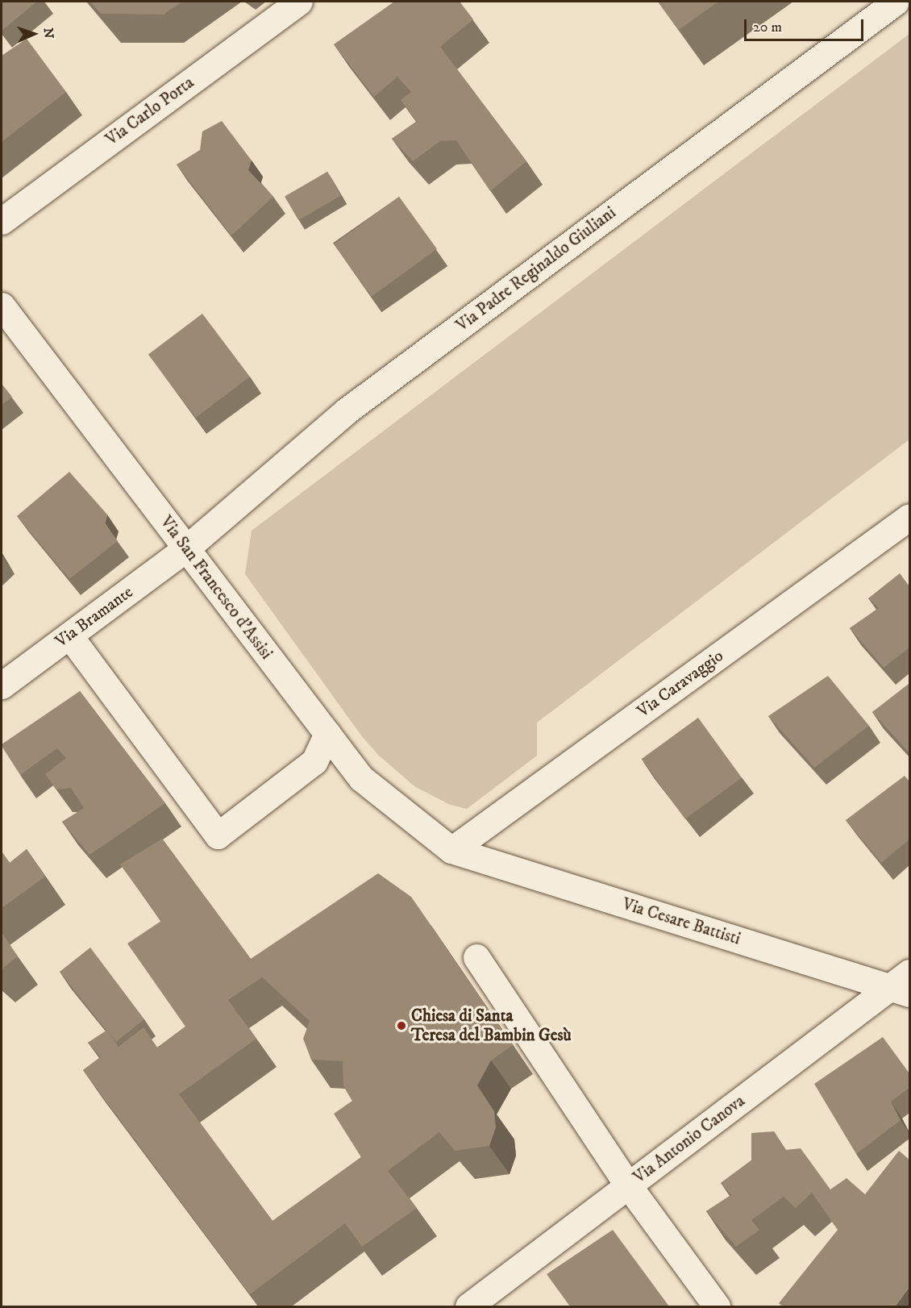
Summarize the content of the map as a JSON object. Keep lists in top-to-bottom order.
{
  "streets": {
    "street": [
      "Via Carlo Porta",
      "Via Padre Reginaldo Giuliani",
      "Via San Francesco d'Assisi",
      "Via Bramante",
      "Via Caravaggio",
      "Via Cesare Battisti",
      "Via Antonio Canova"
    ]
  },
  "crossings": [
    ["Via Padre Reginaldo Giuliani", "Via San Francesco d'Assisi"],
    ["Via Padre Reginaldo Giuliani", "Via Bramante"],
    ["Via San Francesco d'Assisi", "Via Bramante"],
    ["Via San Francesco d'Assisi", "Via Caravaggio"],
    ["Via San Francesco d'Assisi", "Via Cesare Battisti"],
    ["Via Caravaggio", "Via Cesare Battisti"],
    ["Via Cesare Battisti", "Via Antonio Canova"]
  ],
  "places": ["Chiesa di Santa Teresa del Bambin Gesù"],
  "scale_bar": "20 m",
  "north": "right"
}
